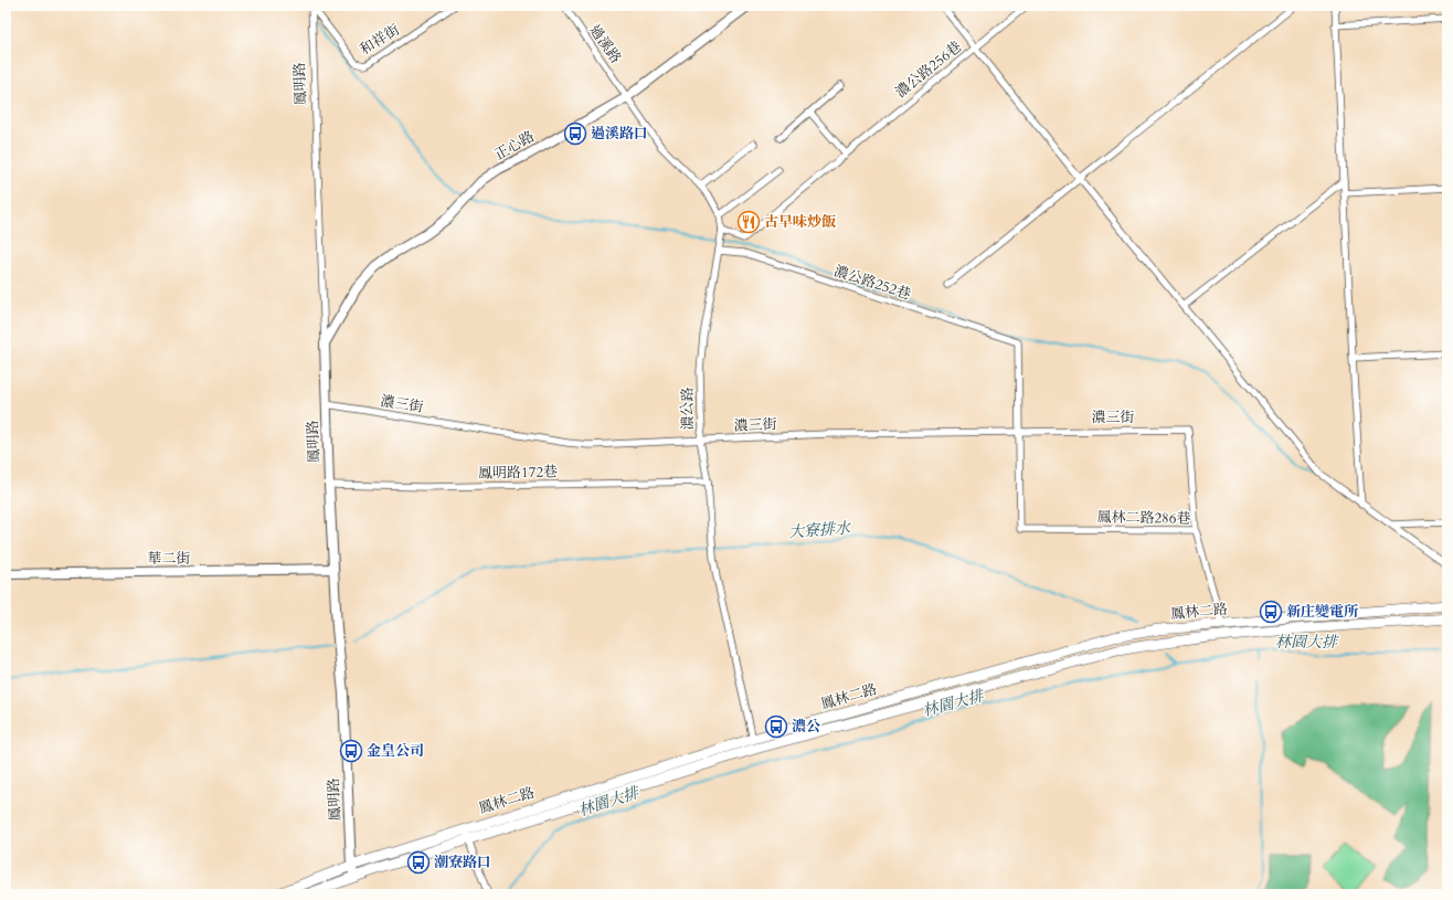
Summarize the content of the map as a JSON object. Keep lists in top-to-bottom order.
{
  "streets": {
    "main road": ["鳳林二路"],
    "street": [
      "和祥街",
      "過溪路",
      "濃公路256巷",
      "鳳明路",
      "正心路",
      "濃公路252巷",
      "濃三街",
      "濃公路",
      "鳳明路172巷",
      "鳳林二路286巷",
      "華二街"
    ]
  },
  "crossings": [
    ["和祥街", "鳳明路"],
    ["過溪路", "正心路"],
    ["過溪路", "濃公路"],
    ["濃公路256巷", "濃公路"],
    ["鳳明路", "正心路"],
    ["鳳明路", "濃三街"],
    ["鳳明路", "鳳明路172巷"],
    ["鳳明路", "華二街"],
    ["鳳明路", "鳳林二路"],
    ["正心路", "濃公路"],
    ["濃公路252巷", "濃三街"],
    ["濃公路252巷", "濃公路"],
    ["濃公路252巷", "鳳林二路286巷"],
    ["濃三街", "濃公路"],
    ["濃三街", "鳳林二路286巷"],
    ["濃公路", "鳳明路172巷"],
    ["濃公路", "鳳林二路"],
    ["鳳林二路286巷", "鳳林二路"]
  ],
  "water": ["大寮排水", "林園大排"],
  "places": {
    "bus stop": [
      "過溪路口",
      "新庄變電所",
      "濃公",
      "金皇公司",
      "潮寮路口"
    ],
    "restaurant": ["古早味炒飯"]
  }
}
